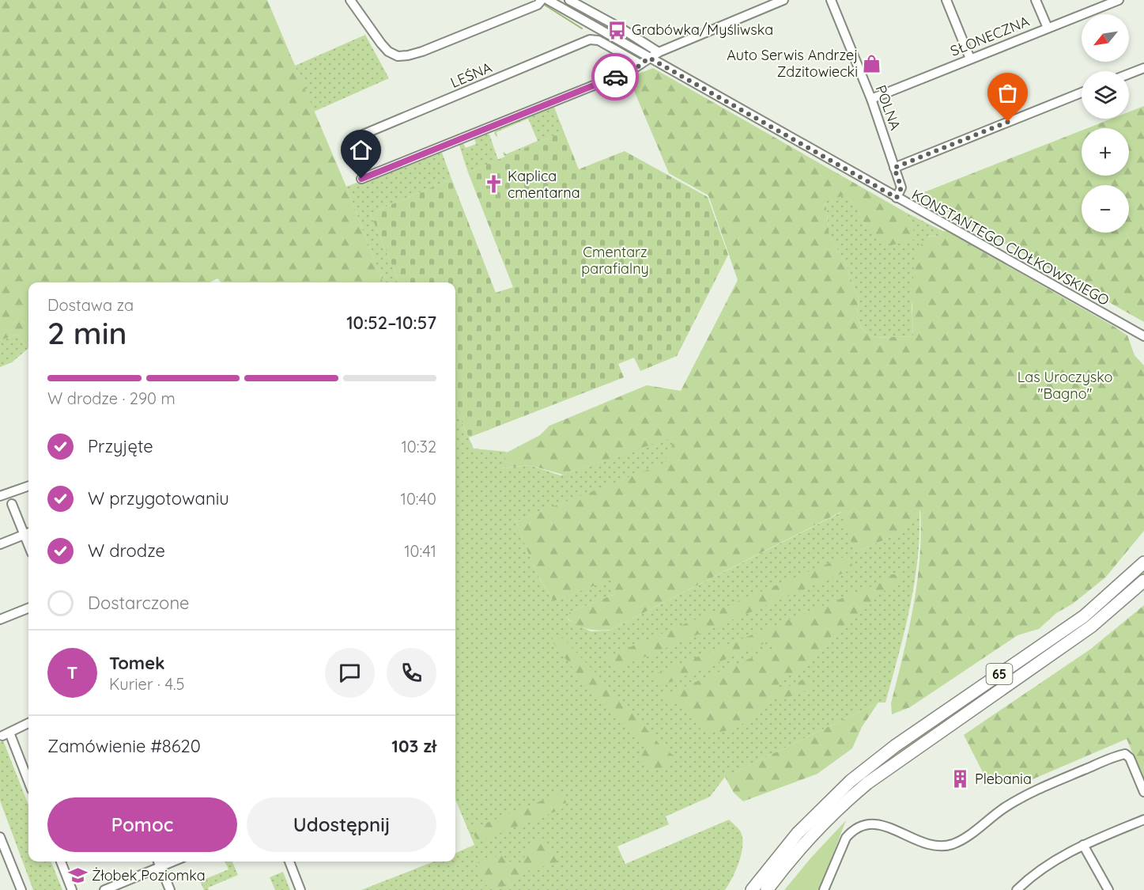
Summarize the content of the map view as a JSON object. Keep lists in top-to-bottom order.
{
  "streets": {
    "highway": ["65"],
    "street": [
      "SŁONECZNA",
      "LEŚNA",
      "POLNA",
      "KONSTANTEGO CIOŁKOWSKIEGO"
    ]
  },
  "crossings": [
    ["SŁONECZNA", "POLNA"],
    ["POLNA", "KONSTANTEGO CIOŁKOWSKIEGO"]
  ],
  "parks": ["Cmentarz parafialny", "Las Uroczysko \"Bagno\""],
  "places": {
    "bus stop": ["Grabówka/Myśliwska"],
    "shop": ["Auto Serwis Andrzej Zdzitowiecki"],
    "church": ["Kaplica cmentarna"],
    "building": ["Plebania"],
    "school or university": ["Żłobek Poziomka"]
  },
  "north": "bottom left",
  "page": {
    "map_buttons": ["+", "−"],
    "heading": ["2 min", "Dostawa za", "10:52–10:57"],
    "panel": [
      "Tomek",
      "Kurier · 4.5",
      "Zamówienie #8620",
      "103 zł"
    ],
    "bar": "W drodze · 290 m",
    "list": [
      ["Przyjęte", "10:32"],
      ["W przygotowaniu", "10:40"],
      ["W drodze", "10:41"],
      "Dostarczone"
    ],
    "round": "T",
    "buttons": ["Pomoc", "Udostępnij"]
  }
}
